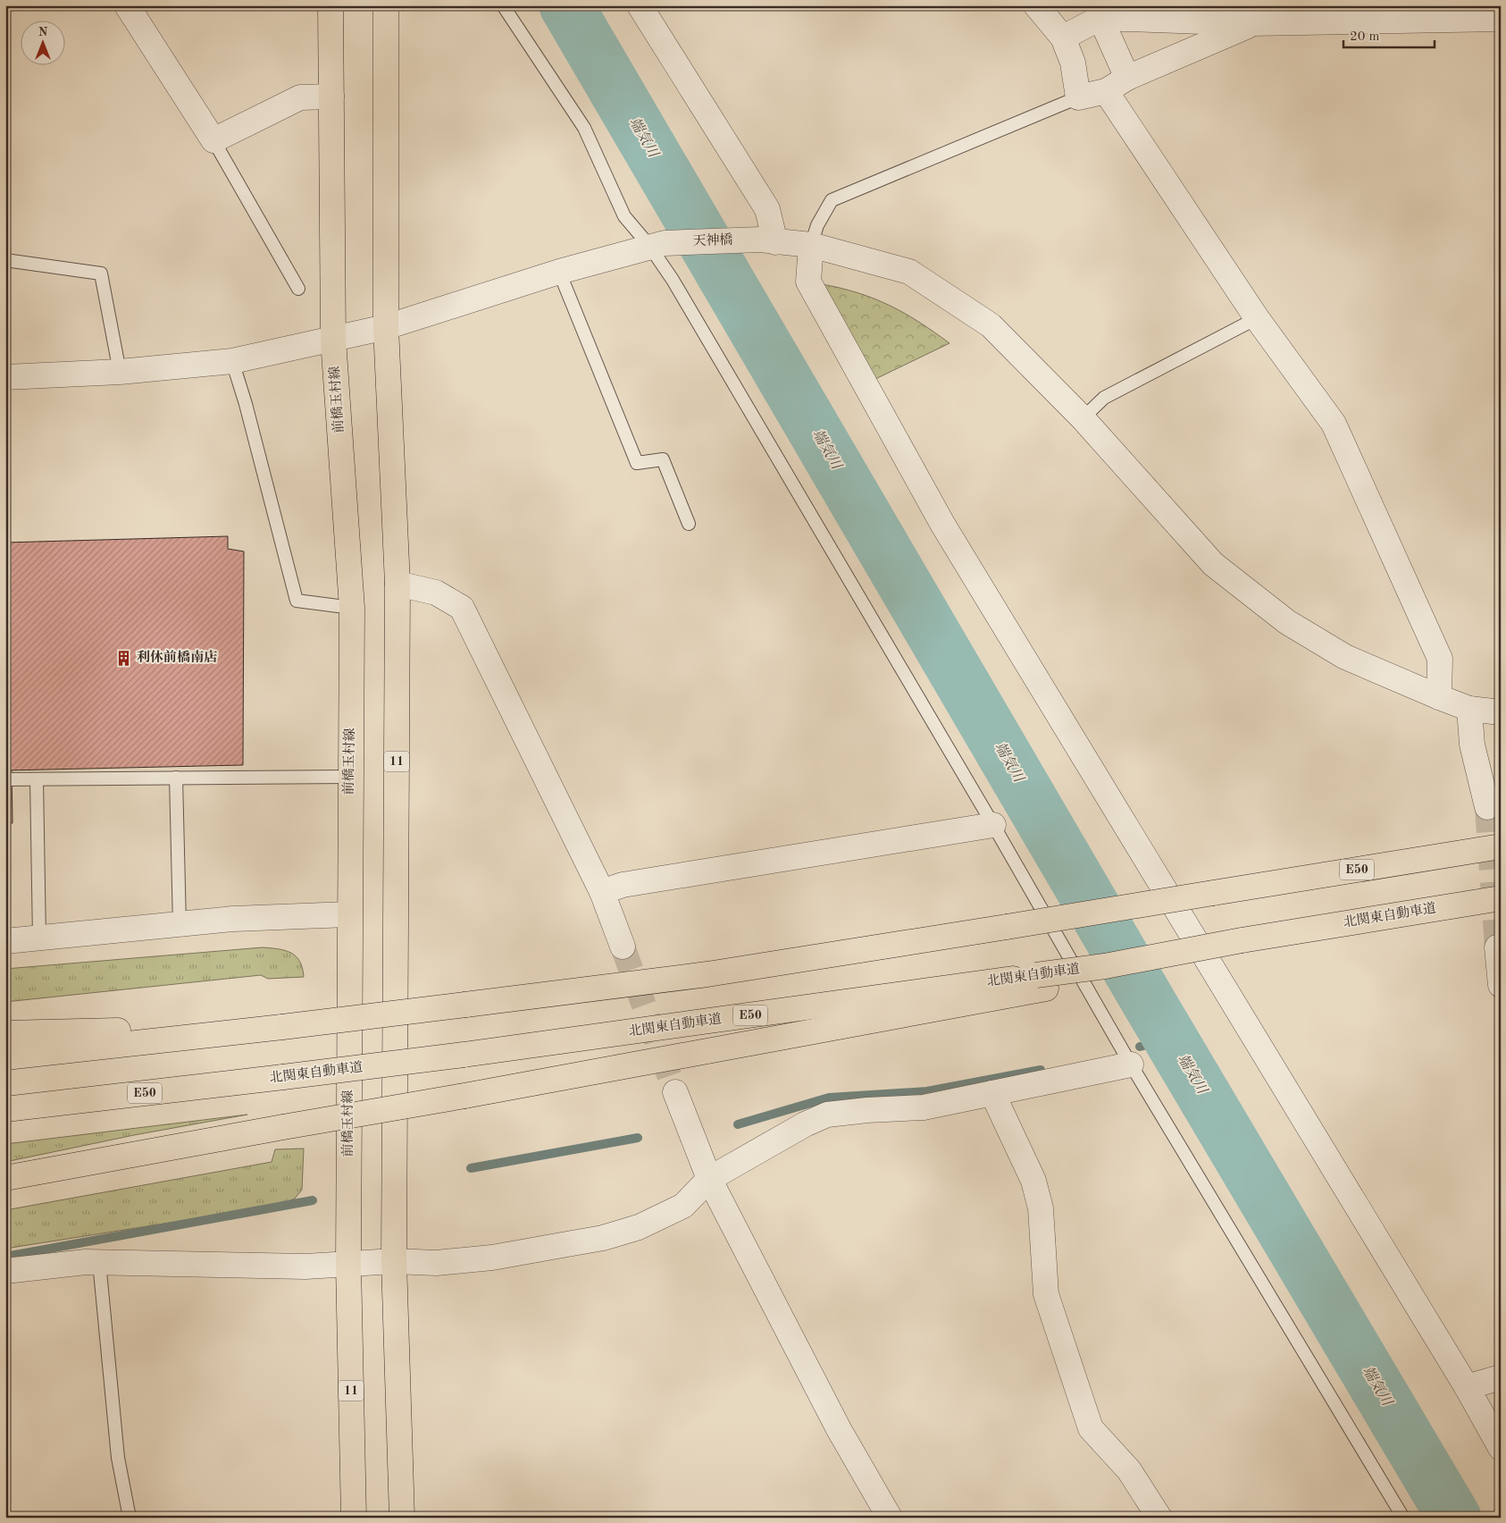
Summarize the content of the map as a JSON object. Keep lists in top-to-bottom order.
{
  "streets": {
    "main road": [
      "前橋玉村線",
      "11",
      "E50",
      "北関東自動車道"
    ],
    "street": ["天神橋"]
  },
  "crossings": [
    ["天神橋", "前橋玉村線"],
    ["天神橋", "11"]
  ],
  "water": ["端気川"],
  "places": {
    "building": ["利休前橋南店"]
  },
  "scale_bar": "20 m",
  "north": "top"
}
